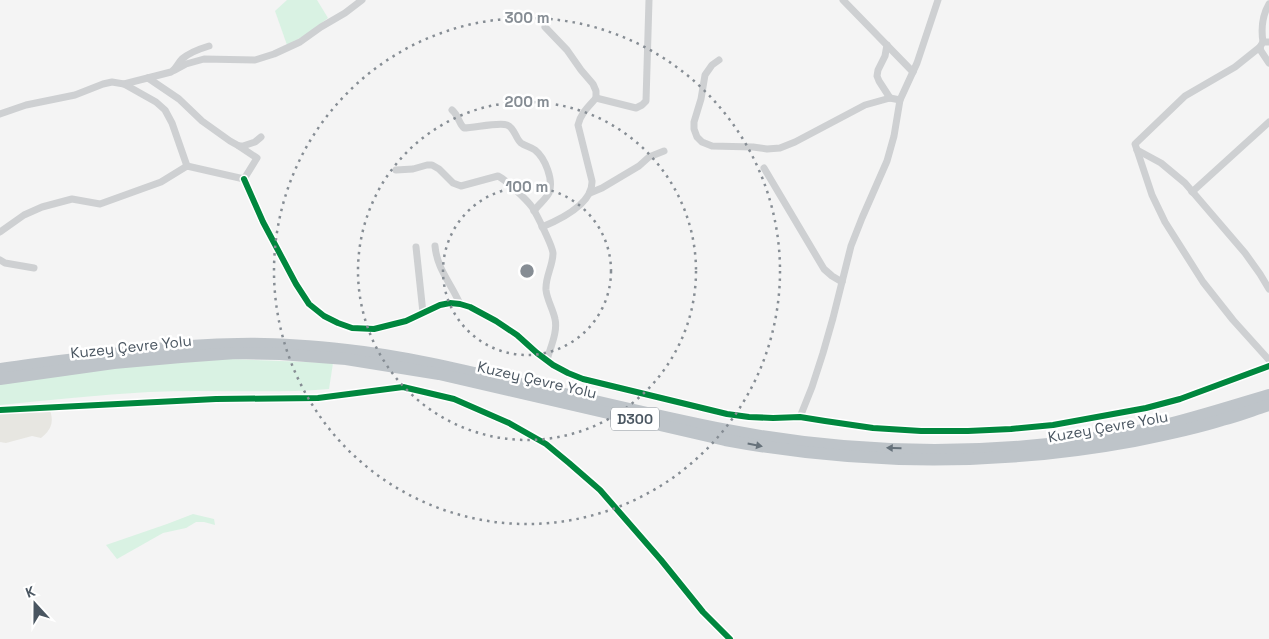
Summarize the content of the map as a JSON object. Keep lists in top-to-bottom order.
{
  "streets": {
    "highway": ["Kuzey Çevre Yolu", "D300"]
  },
  "north": "top",
  "rings": ["300 m", "200 m", "100 m"]
}
